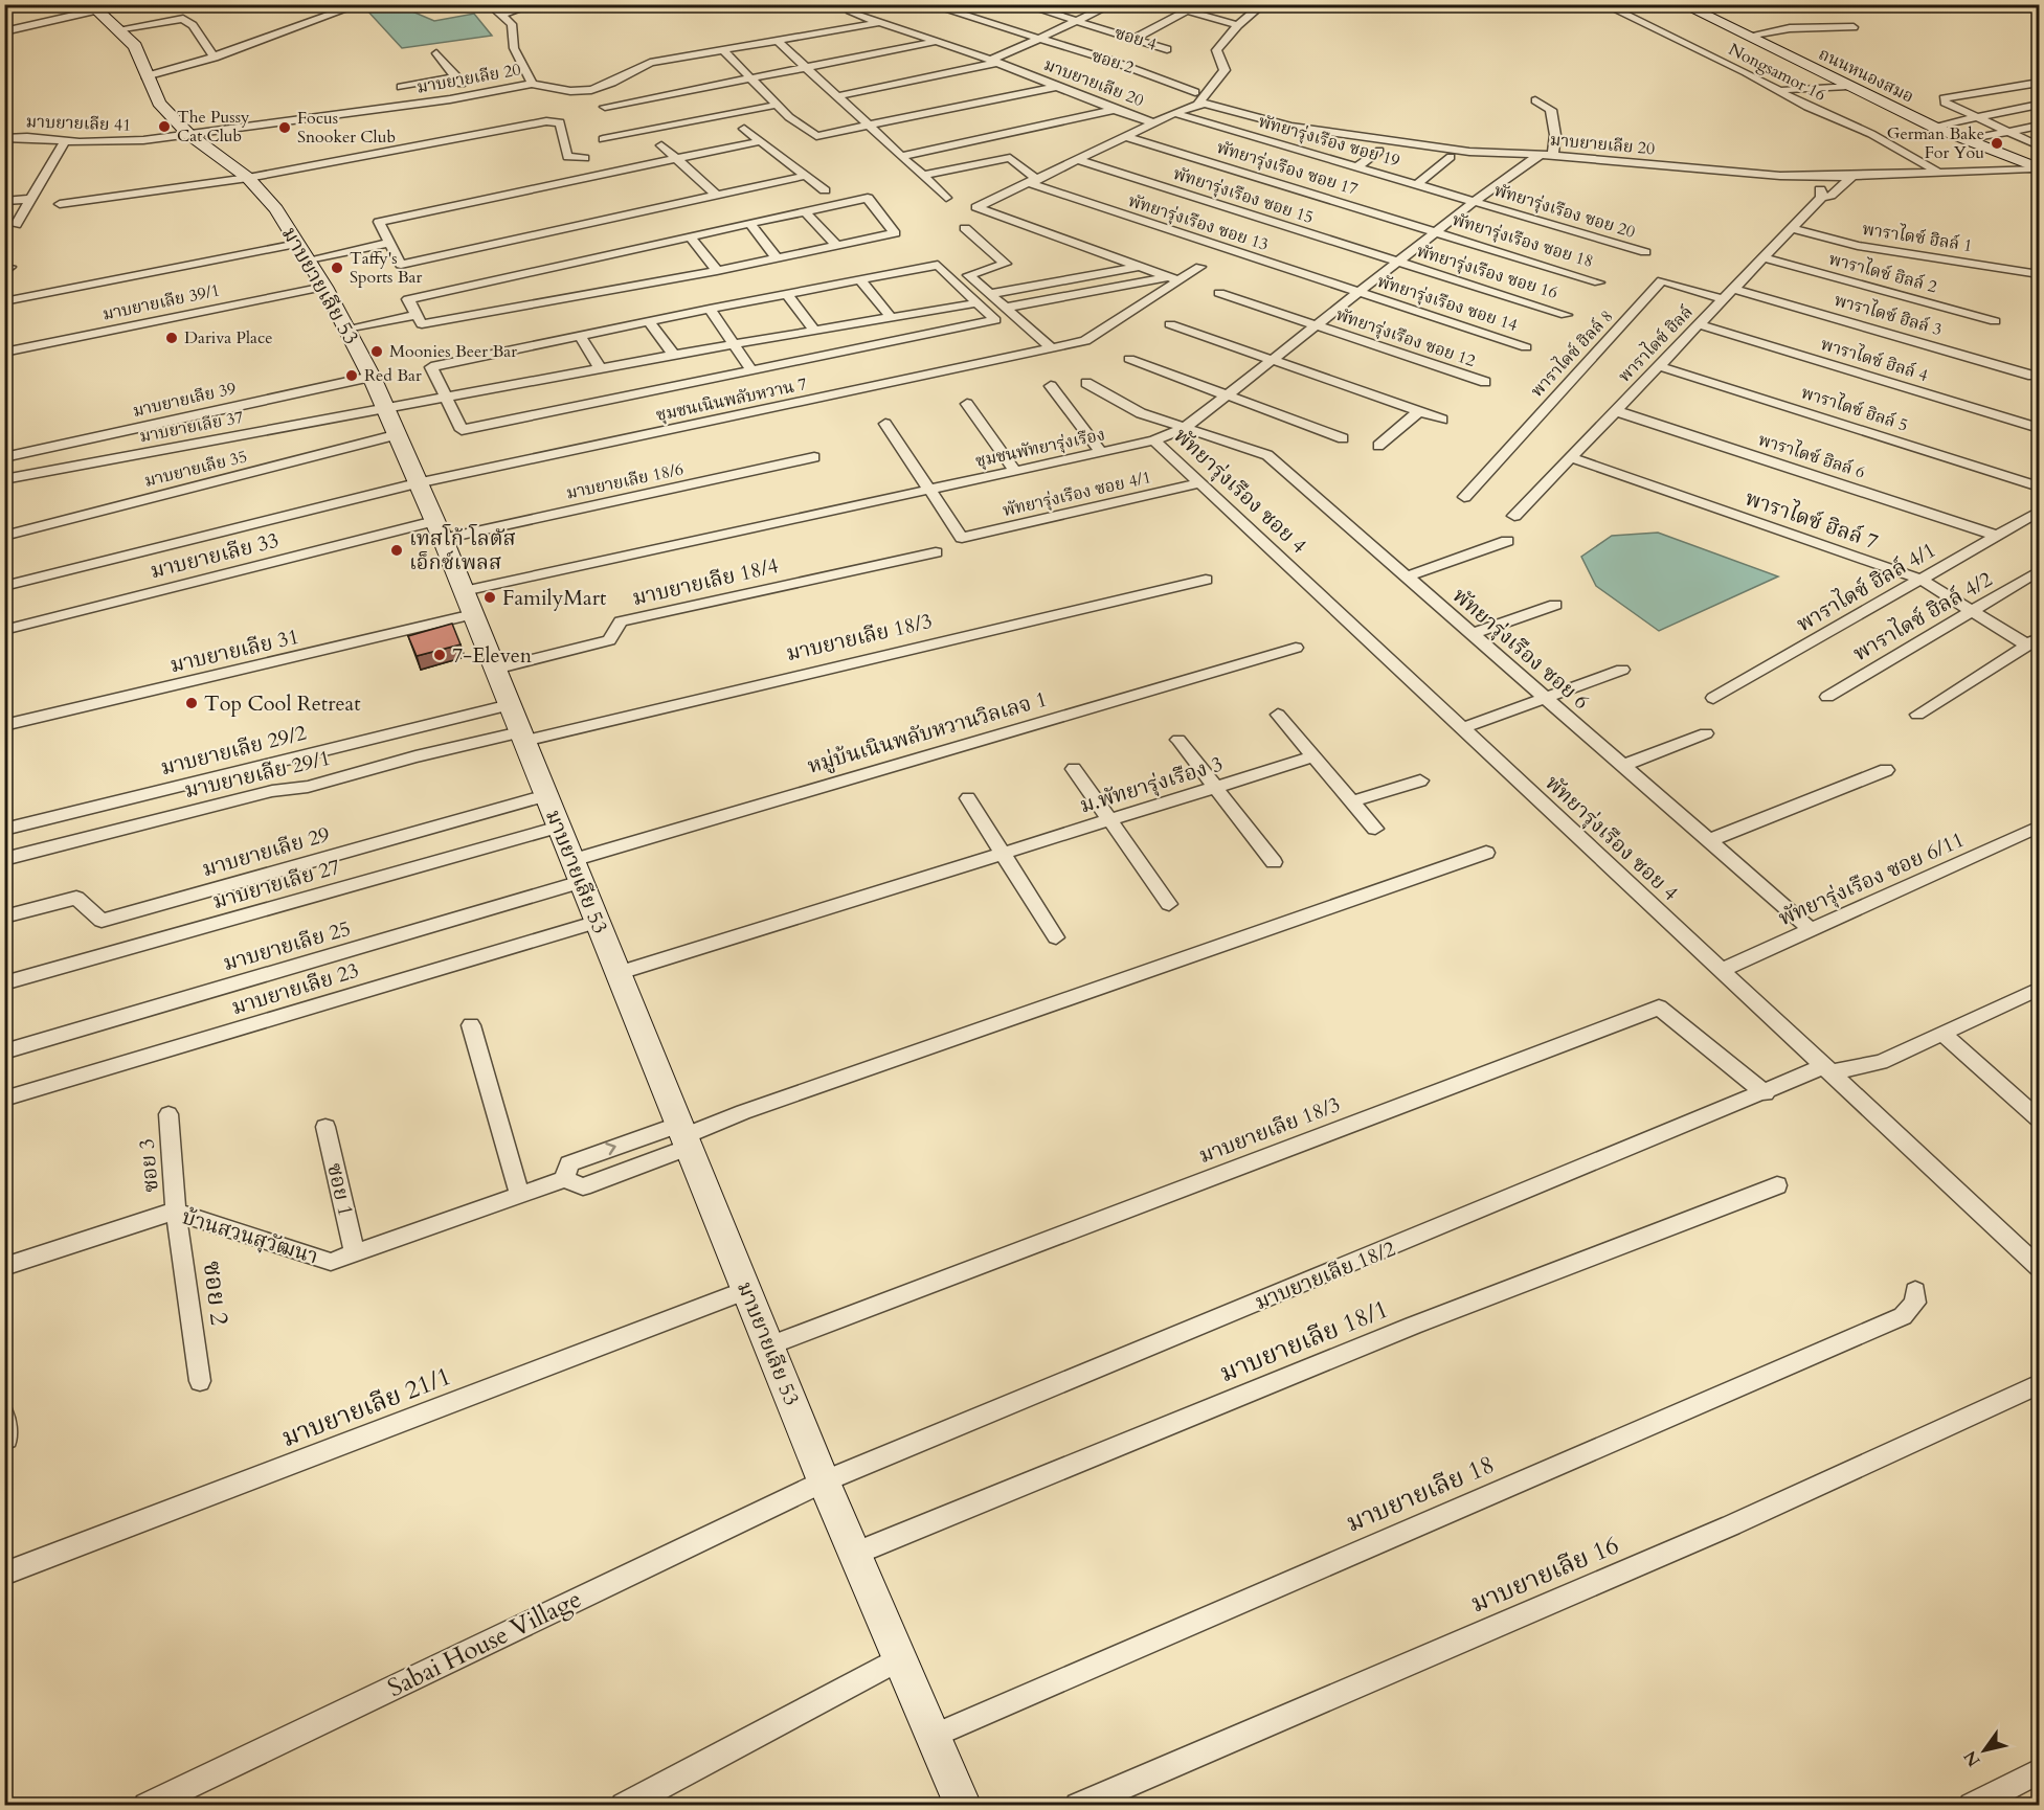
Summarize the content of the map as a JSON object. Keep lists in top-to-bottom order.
{
  "streets": {
    "street": [
      "ซอย 4",
      "ซอย 2",
      "Nongsamor 16",
      "ถนนหนองสมอ",
      "มาบยายเลีย 20",
      "มาบยายเลีย 41",
      "พัทยารุ่งเรือง ซอย 19",
      "พัทยารุ่งเรือง ซอย 17",
      "พัทยารุ่งเรือง ซอย 15",
      "พัทยารุ่งเรือง ซอย 20",
      "พัทยารุ่งเรือง ซอย 13",
      "พาราไดซ์ ฮิลล์ 1",
      "พัทยารุ่งเรือง ซอย 18",
      "พัทยารุ่งเรือง ซอย 16",
      "พาราไดซ์ ฮิลล์ 2",
      "มาบยายเลีย 53",
      "มาบยายเลีย 39/1",
      "พัทยารุ่งเรือง ซอย 14",
      "พาราไดซ์ ฮิลล์ 3",
      "พัทยารุ่งเรือง ซอย 12",
      "พาราไดซ์ ฮิลล์",
      "พาราไดซ์ ฮิลล์ 8",
      "พาราไดซ์ ฮิลล์ 4",
      "มาบยายเลีย 39",
      "ชุมชนเนินพลับหวาน 7",
      "พาราไดซ์ ฮิลล์ 5",
      "มาบยายเลีย 37",
      "ชุมชนพัทยารุ่งเรือง",
      "พาราไดซ์ ฮิลล์ 6",
      "มาบยายเลีย 35",
      "มาบยายเลีย 18/6",
      "พัทยารุ่งเรือง ซอย 4",
      "พัทยารุ่งเรือง ซอย 4/1",
      "พาราไดซ์ ฮิลล์ 7",
      "มาบยายเลีย 33",
      "มาบยายเลีย 18/4",
      "พาราไดซ์ ฮิลล์ 4/1",
      "พาราไดซ์ ฮิลล์ 4/2",
      "มาบยายเลีย 18/3",
      "พัทยารุ่งเรือง ซอย 6",
      "มาบยายเลีย 31",
      "หมู่บ้นเนินพลับหวานวิลเลจ 1",
      "มาบยายเลีย 29/2",
      "มาบยายเลีย 29/1",
      "ม.พัทยารุ่งเรือง 3",
      "มาบยายเลีย 29",
      "พัทยารุ่งเรือง ซอย 6/11",
      "มาบยายเลีย 27",
      "มาบยายเลีย 25",
      "มาบยายเลีย 23",
      "ซอย 3",
      "ซอย 1",
      "บ้านสวนสุวัฒนา",
      "มาบยายเลีย 18/2",
      "มาบยายเลีย 18/1",
      "มาบยายเลีย 21/1",
      "มาบยายเลีย 18",
      "มาบยายเลีย 16",
      "Sabai House Village"
    ]
  },
  "crossings": [
    ["ซอย 2", "ซอย 3"],
    ["ซอย 2", "บ้านสวนสุวัฒนา"],
    ["Nongsamor 16", "มาบยายเลีย 20"],
    ["ถนนหนองสมอ", "มาบยายเลีย 20"],
    ["มาบยายเลีย 20", "มาบยายเลีย 41"],
    ["มาบยายเลีย 20", "พัทยารุ่งเรือง ซอย 19"],
    ["มาบยายเลีย 20", "มาบยายเลีย 53"],
    ["มาบยายเลีย 20", "พาราไดซ์ ฮิลล์"],
    ["มาบยายเลีย 20", "ชุมชนพัทยารุ่งเรือง"],
    ["มาบยายเลีย 41", "มาบยายเลีย 53"],
    ["พัทยารุ่งเรือง ซอย 19", "พัทยารุ่งเรือง ซอย 20"],
    ["พัทยารุ่งเรือง ซอย 19", "ชุมชนพัทยารุ่งเรือง"],
    ["พัทยารุ่งเรือง ซอย 17", "พัทยารุ่งเรือง ซอย 18"],
    ["พัทยารุ่งเรือง ซอย 17", "ชุมชนพัทยารุ่งเรือง"],
    ["พัทยารุ่งเรือง ซอย 15", "พัทยารุ่งเรือง ซอย 16"],
    ["พัทยารุ่งเรือง ซอย 15", "ชุมชนพัทยารุ่งเรือง"],
    ["พัทยารุ่งเรือง ซอย 20", "ชุมชนพัทยารุ่งเรือง"],
    ["พัทยารุ่งเรือง ซอย 13", "พัทยารุ่งเรือง ซอย 14"],
    ["พัทยารุ่งเรือง ซอย 13", "ชุมชนพัทยารุ่งเรือง"],
    ["พาราไดซ์ ฮิลล์ 1", "พาราไดซ์ ฮิลล์"],
    ["พัทยารุ่งเรือง ซอย 18", "ชุมชนพัทยารุ่งเรือง"],
    ["พัทยารุ่งเรือง ซอย 16", "ชุมชนพัทยารุ่งเรือง"],
    ["พาราไดซ์ ฮิลล์ 2", "พาราไดซ์ ฮิลล์"],
    ["มาบยายเลีย 53", "มาบยายเลีย 39/1"],
    ["มาบยายเลีย 53", "มาบยายเลีย 39"],
    ["มาบยายเลีย 53", "ชุมชนเนินพลับหวาน 7"],
    ["มาบยายเลีย 53", "มาบยายเลีย 37"],
    ["มาบยายเลีย 53", "ชุมชนพัทยารุ่งเรือง"],
    ["มาบยายเลีย 53", "มาบยายเลีย 35"],
    ["มาบยายเลีย 53", "มาบยายเลีย 18/6"],
    ["มาบยายเลีย 53", "มาบยายเลีย 33"],
    ["มาบยายเลีย 53", "มาบยายเลีย 18/4"],
    ["มาบยายเลีย 53", "มาบยายเลีย 18/3"],
    ["มาบยายเลีย 53", "มาบยายเลีย 31"],
    ["มาบยายเลีย 53", "หมู่บ้นเนินพลับหวานวิลเลจ 1"],
    ["มาบยายเลีย 53", "มาบยายเลีย 29/2"],
    ["มาบยายเลีย 53", "มาบยายเลีย 29/1"],
    ["มาบยายเลีย 53", "ม.พัทยารุ่งเรือง 3"],
    ["มาบยายเลีย 53", "มาบยายเลีย 29"],
    ["มาบยายเลีย 53", "มาบยายเลีย 27"],
    ["มาบยายเลีย 53", "มาบยายเลีย 25"],
    ["มาบยายเลีย 53", "มาบยายเลีย 23"],
    ["มาบยายเลีย 53", "บ้านสวนสุวัฒนา"],
    ["มาบยายเลีย 53", "มาบยายเลีย 18/2"],
    ["มาบยายเลีย 53", "มาบยายเลีย 18/1"],
    ["มาบยายเลีย 53", "มาบยายเลีย 21/1"],
    ["มาบยายเลีย 53", "มาบยายเลีย 18"],
    ["มาบยายเลีย 53", "Sabai House Village"],
    ["พัทยารุ่งเรือง ซอย 14", "ชุมชนพัทยารุ่งเรือง"],
    ["พาราไดซ์ ฮิลล์ 3", "พาราไดซ์ ฮิลล์"],
    ["พัทยารุ่งเรือง ซอย 12", "ชุมชนพัทยารุ่งเรือง"],
    ["พาราไดซ์ ฮิลล์", "พาราไดซ์ ฮิลล์ 8"],
    ["พาราไดซ์ ฮิลล์", "พาราไดซ์ ฮิลล์ 4"],
    ["พาราไดซ์ ฮิลล์", "พาราไดซ์ ฮิลล์ 5"],
    ["พาราไดซ์ ฮิลล์", "พาราไดซ์ ฮิลล์ 6"],
    ["พาราไดซ์ ฮิลล์", "พาราไดซ์ ฮิลล์ 7"],
    ["ชุมชนพัทยารุ่งเรือง", "พัทยารุ่งเรือง ซอย 4"],
    ["ชุมชนพัทยารุ่งเรือง", "พัทยารุ่งเรือง ซอย 4/1"],
    ["ชุมชนพัทยารุ่งเรือง", "พัทยารุ่งเรือง ซอย 6"],
    ["ชุมชนพัทยารุ่งเรือง", "มาบยายเลีย 31"],
    ["พาราไดซ์ ฮิลล์ 6", "พาราไดซ์ ฮิลล์ 4/1"],
    ["มาบยายเลีย 18/6", "มาบยายเลีย 33"],
    ["พัทยารุ่งเรือง ซอย 4", "พัทยารุ่งเรือง ซอย 4/1"],
    ["พัทยารุ่งเรือง ซอย 4", "พัทยารุ่งเรือง ซอย 6/11"],
    ["พัทยารุ่งเรือง ซอย 4", "มาบยายเลีย 18/2"],
    ["พาราไดซ์ ฮิลล์ 7", "พาราไดซ์ ฮิลล์ 4/1"],
    ["พาราไดซ์ ฮิลล์ 7", "พาราไดซ์ ฮิลล์ 4/2"],
    ["มาบยายเลีย 18/3", "มาบยายเลีย 29/1"],
    ["มาบยายเลีย 18/3", "มาบยายเลีย 18/2"],
    ["พัทยารุ่งเรือง ซอย 6", "พัทยารุ่งเรือง ซอย 6/11"],
    ["หมู่บ้นเนินพลับหวานวิลเลจ 1", "มาบยายเลีย 25"],
    ["ซอย 3", "บ้านสวนสุวัฒนา"],
    ["ซอย 1", "บ้านสวนสุวัฒนา"],
    ["มาบยายเลีย 18/2", "Sabai House Village"]
  ],
  "places": [
    "The Pussy Cat Club",
    "Focus Snooker Club",
    "German Bake For You",
    "Taffy's Sports Bar",
    "Dariva Place",
    "Moonies Beer Bar",
    "Red Bar",
    "เทสโก้ โลตัส เอ็กซ์เพลส",
    "FamilyMart",
    "7-Eleven",
    "Top Cool Retreat"
  ],
  "north": "bottom left"
}
